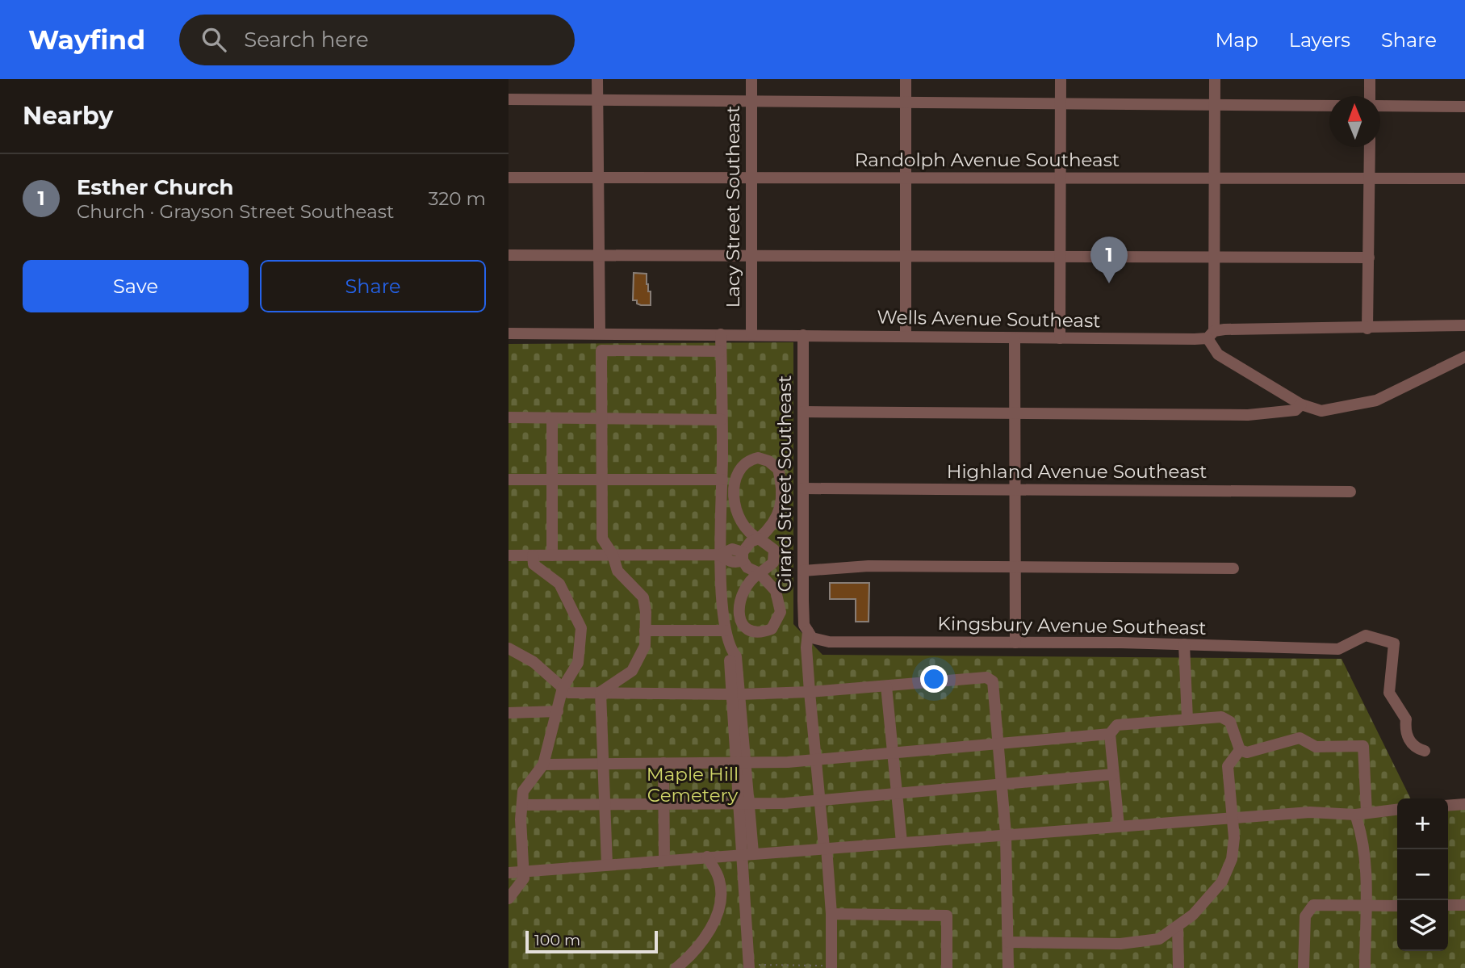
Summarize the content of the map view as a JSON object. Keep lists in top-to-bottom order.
{
  "streets": {
    "street": [
      "Randolph Avenue Southeast",
      "Lacy Street Southeast",
      "Wells Avenue Southeast",
      "Highland Avenue Southeast",
      "Girard Street Southeast",
      "Kingsbury Avenue Southeast"
    ]
  },
  "crossings": [
    ["Randolph Avenue Southeast", "Lacy Street Southeast"],
    ["Lacy Street Southeast", "Wells Avenue Southeast"],
    ["Wells Avenue Southeast", "Girard Street Southeast"],
    ["Highland Avenue Southeast", "Girard Street Southeast"],
    ["Girard Street Southeast", "Kingsbury Avenue Southeast"]
  ],
  "parks": ["Maple Hill Cemetery"],
  "scale_bar": "100 m",
  "north": "top",
  "page": {
    "header": "Wayfind",
    "search": "Search here",
    "nav": ["Map", "Layers", "Share"],
    "heading": "Nearby",
    "list": [
      {
        "mark": "1",
        "name": "Esther Church",
        "note": "Church · Grayson Street Southeast",
        "value": "320 m"
      }
    ],
    "pins": "1",
    "buttons": ["Save", "Share"],
    "map_buttons": ["+", "−"],
    "scale": "100 m"
  }
}
